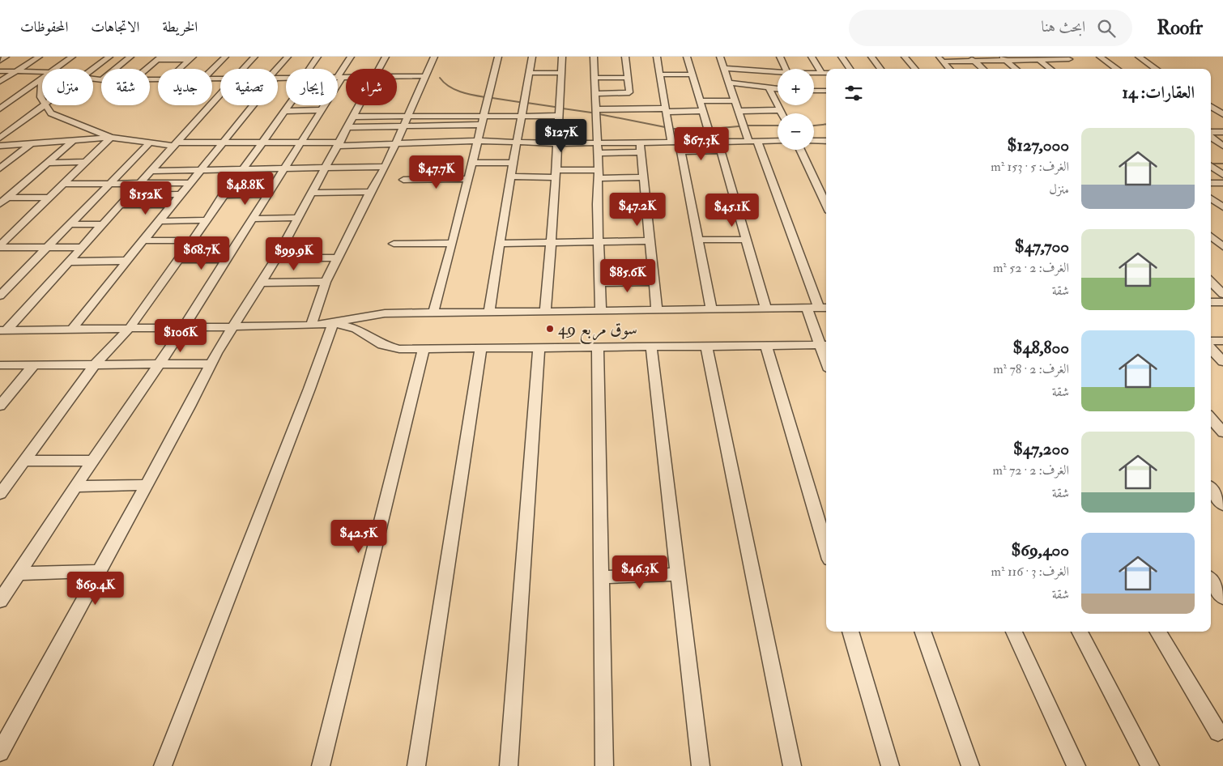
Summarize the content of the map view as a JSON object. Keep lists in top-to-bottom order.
{
  "places": ["سوق مربع 49"],
  "page": {
    "header": "Roofr",
    "search": "ابحث هنا",
    "nav": ["الخريطة", "الاتجاهات", "المحفوظات"],
    "map_buttons": ["+", "−"],
    "chip": [
      "شراء",
      "إيجار",
      "تصفية",
      "جديد",
      "شقة",
      "منزل"
    ],
    "heading": "العقارات: 14",
    "list": [
      {
        "name": "$127,000",
        "note": "الغرف: 5 · 153 m² · منزل"
      },
      {
        "name": "$47,700",
        "note": "الغرف: 2 · 52 m² · شقة"
      },
      {
        "name": "$48,800",
        "note": "الغرف: 2 · 78 m² · شقة"
      },
      {
        "name": "$47,200",
        "note": "الغرف: 2 · 72 m² · شقة"
      },
      {
        "name": "$69,400",
        "note": "الغرف: 3 · 116 m² · شقة"
      }
    ],
    "price": [
      "$127K",
      "$67.3K",
      "$47.7K",
      "$48.8K",
      "$152K",
      "$47.2K",
      "$45.1K",
      "$68.7K",
      "$99.9K",
      "$85.6K",
      "$106K",
      "$42.5K",
      "$46.3K",
      "$69.4K"
    ]
  }
}
